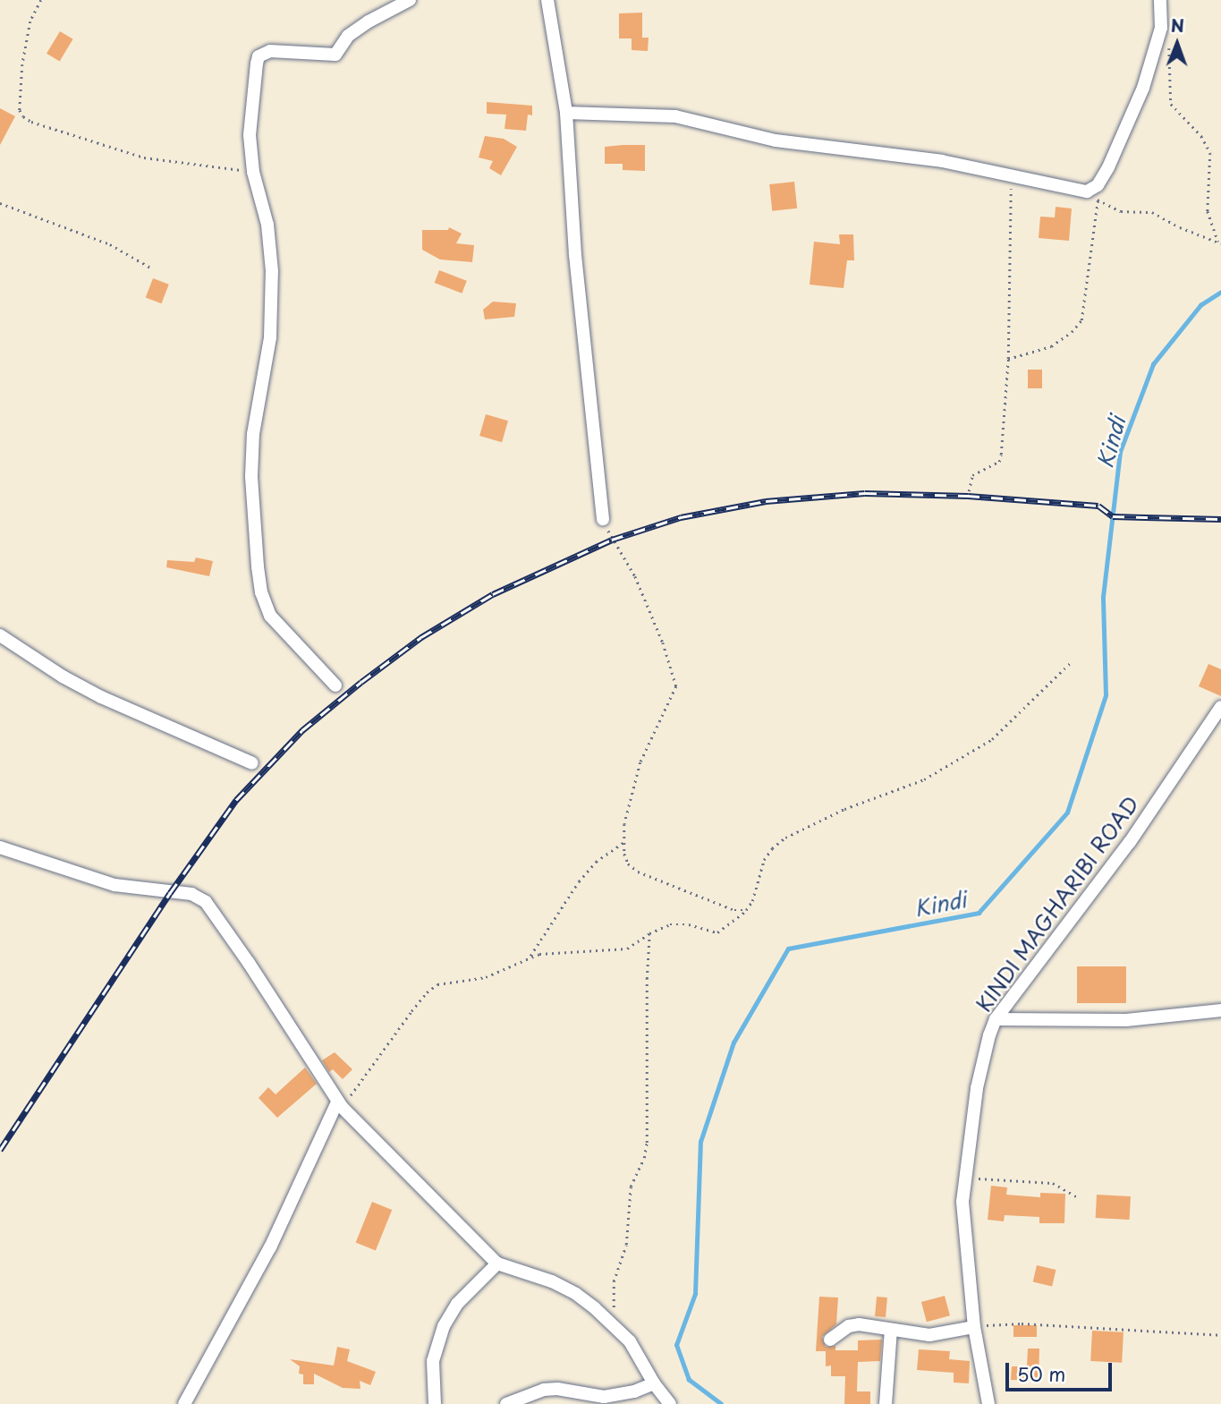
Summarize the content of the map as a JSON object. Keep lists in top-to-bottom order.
{
  "streets": {
    "street": ["KINDI MAGHARIBI ROAD"]
  },
  "water": ["Kindi"],
  "scale_bar": "50 m",
  "north": "top"
}
